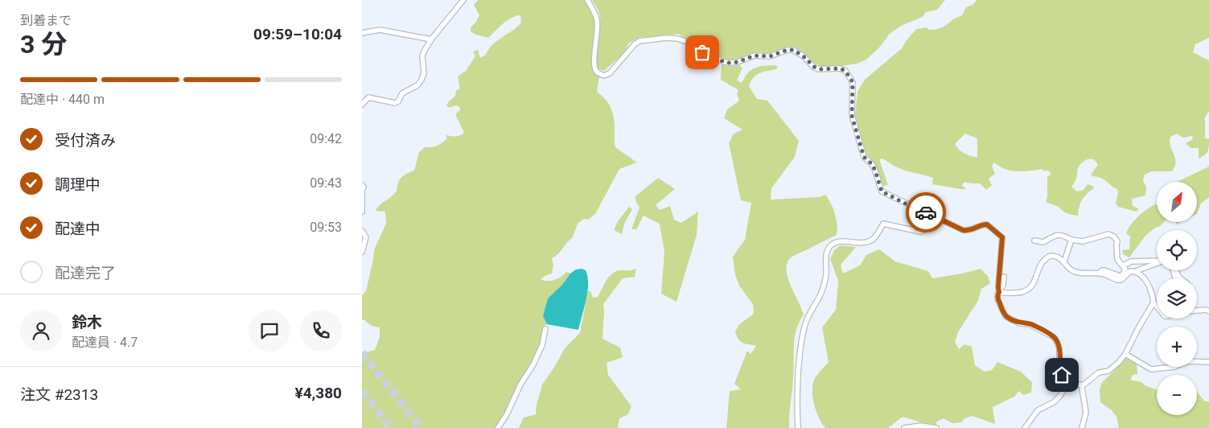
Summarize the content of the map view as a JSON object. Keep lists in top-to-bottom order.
{
  "north": "top right",
  "page": {
    "heading": ["3 分", "到着まで", "09:59–10:04"],
    "panel": [
      "鈴木",
      "配達員 · 4.7",
      "注文 #2313",
      "¥4,380"
    ],
    "bar": "配達中 · 440 m",
    "list": [
      ["受付済み", "09:42"],
      ["調理中", "09:43"],
      ["配達中", "09:53"],
      "配達完了"
    ],
    "map_buttons": ["+", "−"]
  }
}
